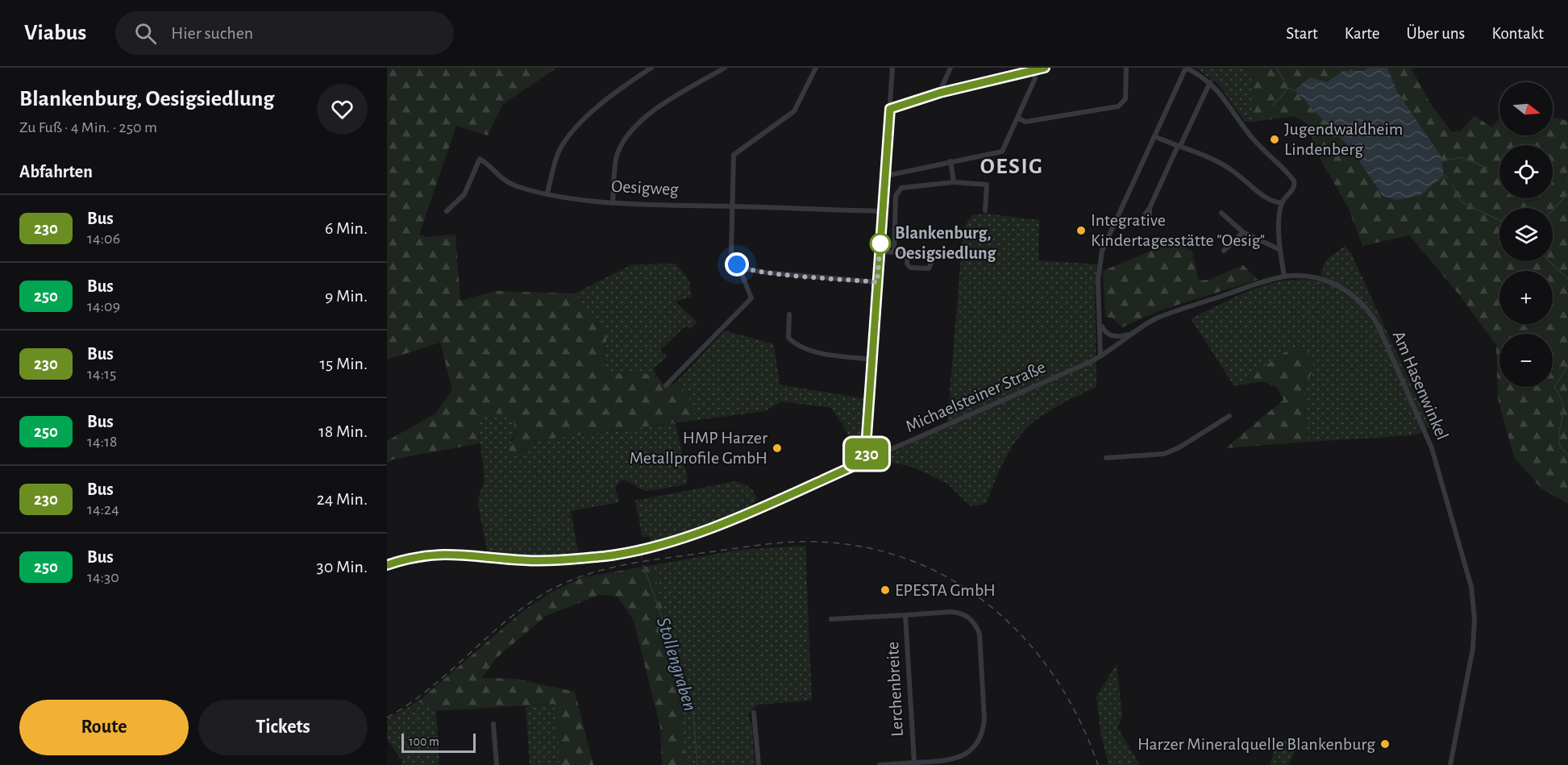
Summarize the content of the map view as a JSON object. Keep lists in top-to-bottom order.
{
  "streets": {
    "street": [
      "Oesigweg",
      "Am Hasenwinkel",
      "Michaelsteiner Straße",
      "Lerchenbreite"
    ]
  },
  "crossings": [
    ["Am Hasenwinkel", "Michaelsteiner Straße"]
  ],
  "districts": ["OESIG"],
  "water": ["Stollengraben"],
  "places": [
    "Jugendwaldheim Lindenberg",
    "Integrative Kindertagesstätte \"Oesig\"",
    "Blankenburg, Oesigsiedlung",
    "HMP Harzer Metallprofile GmbH",
    "EPESTA GmbH",
    "Harzer Mineralquelle Blankenburg"
  ],
  "lines": ["bus line 230"],
  "scale_bar": "100 m",
  "north": "right",
  "page": {
    "header": "Viabus",
    "search": "Hier suchen",
    "nav": [
      "Start",
      "Karte",
      "Über uns",
      "Kontakt"
    ],
    "heading": [
      ["Blankenburg, Oesigsiedlung", "Zu Fuß · 4 Min. · 250 m"],
      "Abfahrten"
    ],
    "on_map": "230",
    "map_buttons": ["+", "−"],
    "list": [
      {
        "mark": "230",
        "name": "Bus",
        "note": "14:06",
        "value": "6 Min."
      },
      {
        "mark": "250",
        "name": "Bus",
        "note": "14:09",
        "value": "9 Min."
      },
      {
        "mark": "230",
        "name": "Bus",
        "note": "14:15",
        "value": "15 Min."
      },
      {
        "mark": "250",
        "name": "Bus",
        "note": "14:18",
        "value": "18 Min."
      },
      {
        "mark": "230",
        "name": "Bus",
        "note": "14:24",
        "value": "24 Min."
      },
      {
        "mark": "250",
        "name": "Bus",
        "note": "14:30",
        "value": "30 Min."
      }
    ],
    "buttons": ["Route", "Tickets"],
    "scale": "100 m"
  }
}
